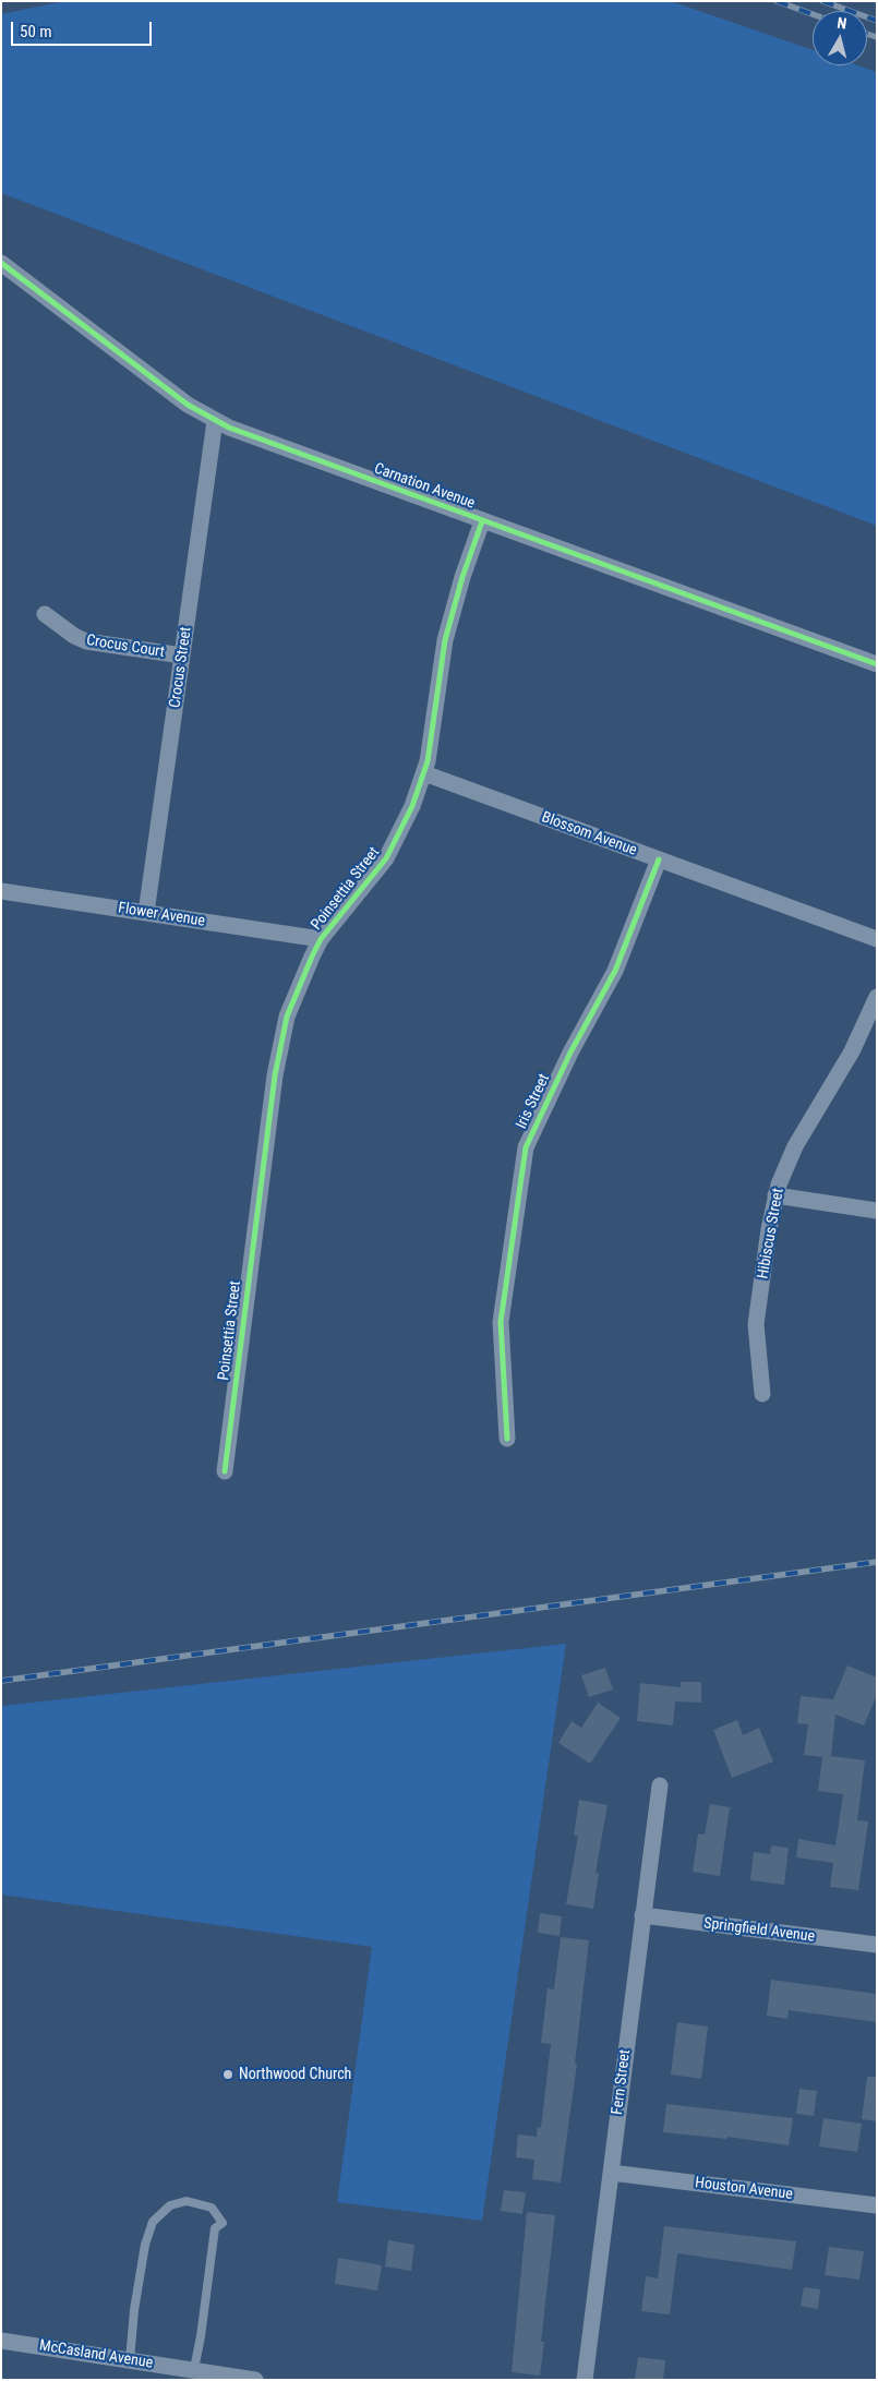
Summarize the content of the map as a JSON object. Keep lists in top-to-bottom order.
{
  "streets": {
    "street": [
      "Carnation Avenue",
      "Crocus Court",
      "Crocus Street",
      "Blossom Avenue",
      "Poinsettia Street",
      "Flower Avenue",
      "Iris Street",
      "Hibiscus Street",
      "Springfield Avenue",
      "Fern Street",
      "Houston Avenue",
      "McCasland Avenue"
    ]
  },
  "crossings": [
    ["Carnation Avenue", "Crocus Street"],
    ["Carnation Avenue", "Poinsettia Street"],
    ["Crocus Court", "Crocus Street"],
    ["Crocus Street", "Flower Avenue"],
    ["Blossom Avenue", "Poinsettia Street"],
    ["Blossom Avenue", "Iris Street"],
    ["Poinsettia Street", "Flower Avenue"],
    ["Springfield Avenue", "Fern Street"],
    ["Fern Street", "Houston Avenue"]
  ],
  "places": ["Northwood Church"],
  "scale_bar": "50 m",
  "north": "top"
}
